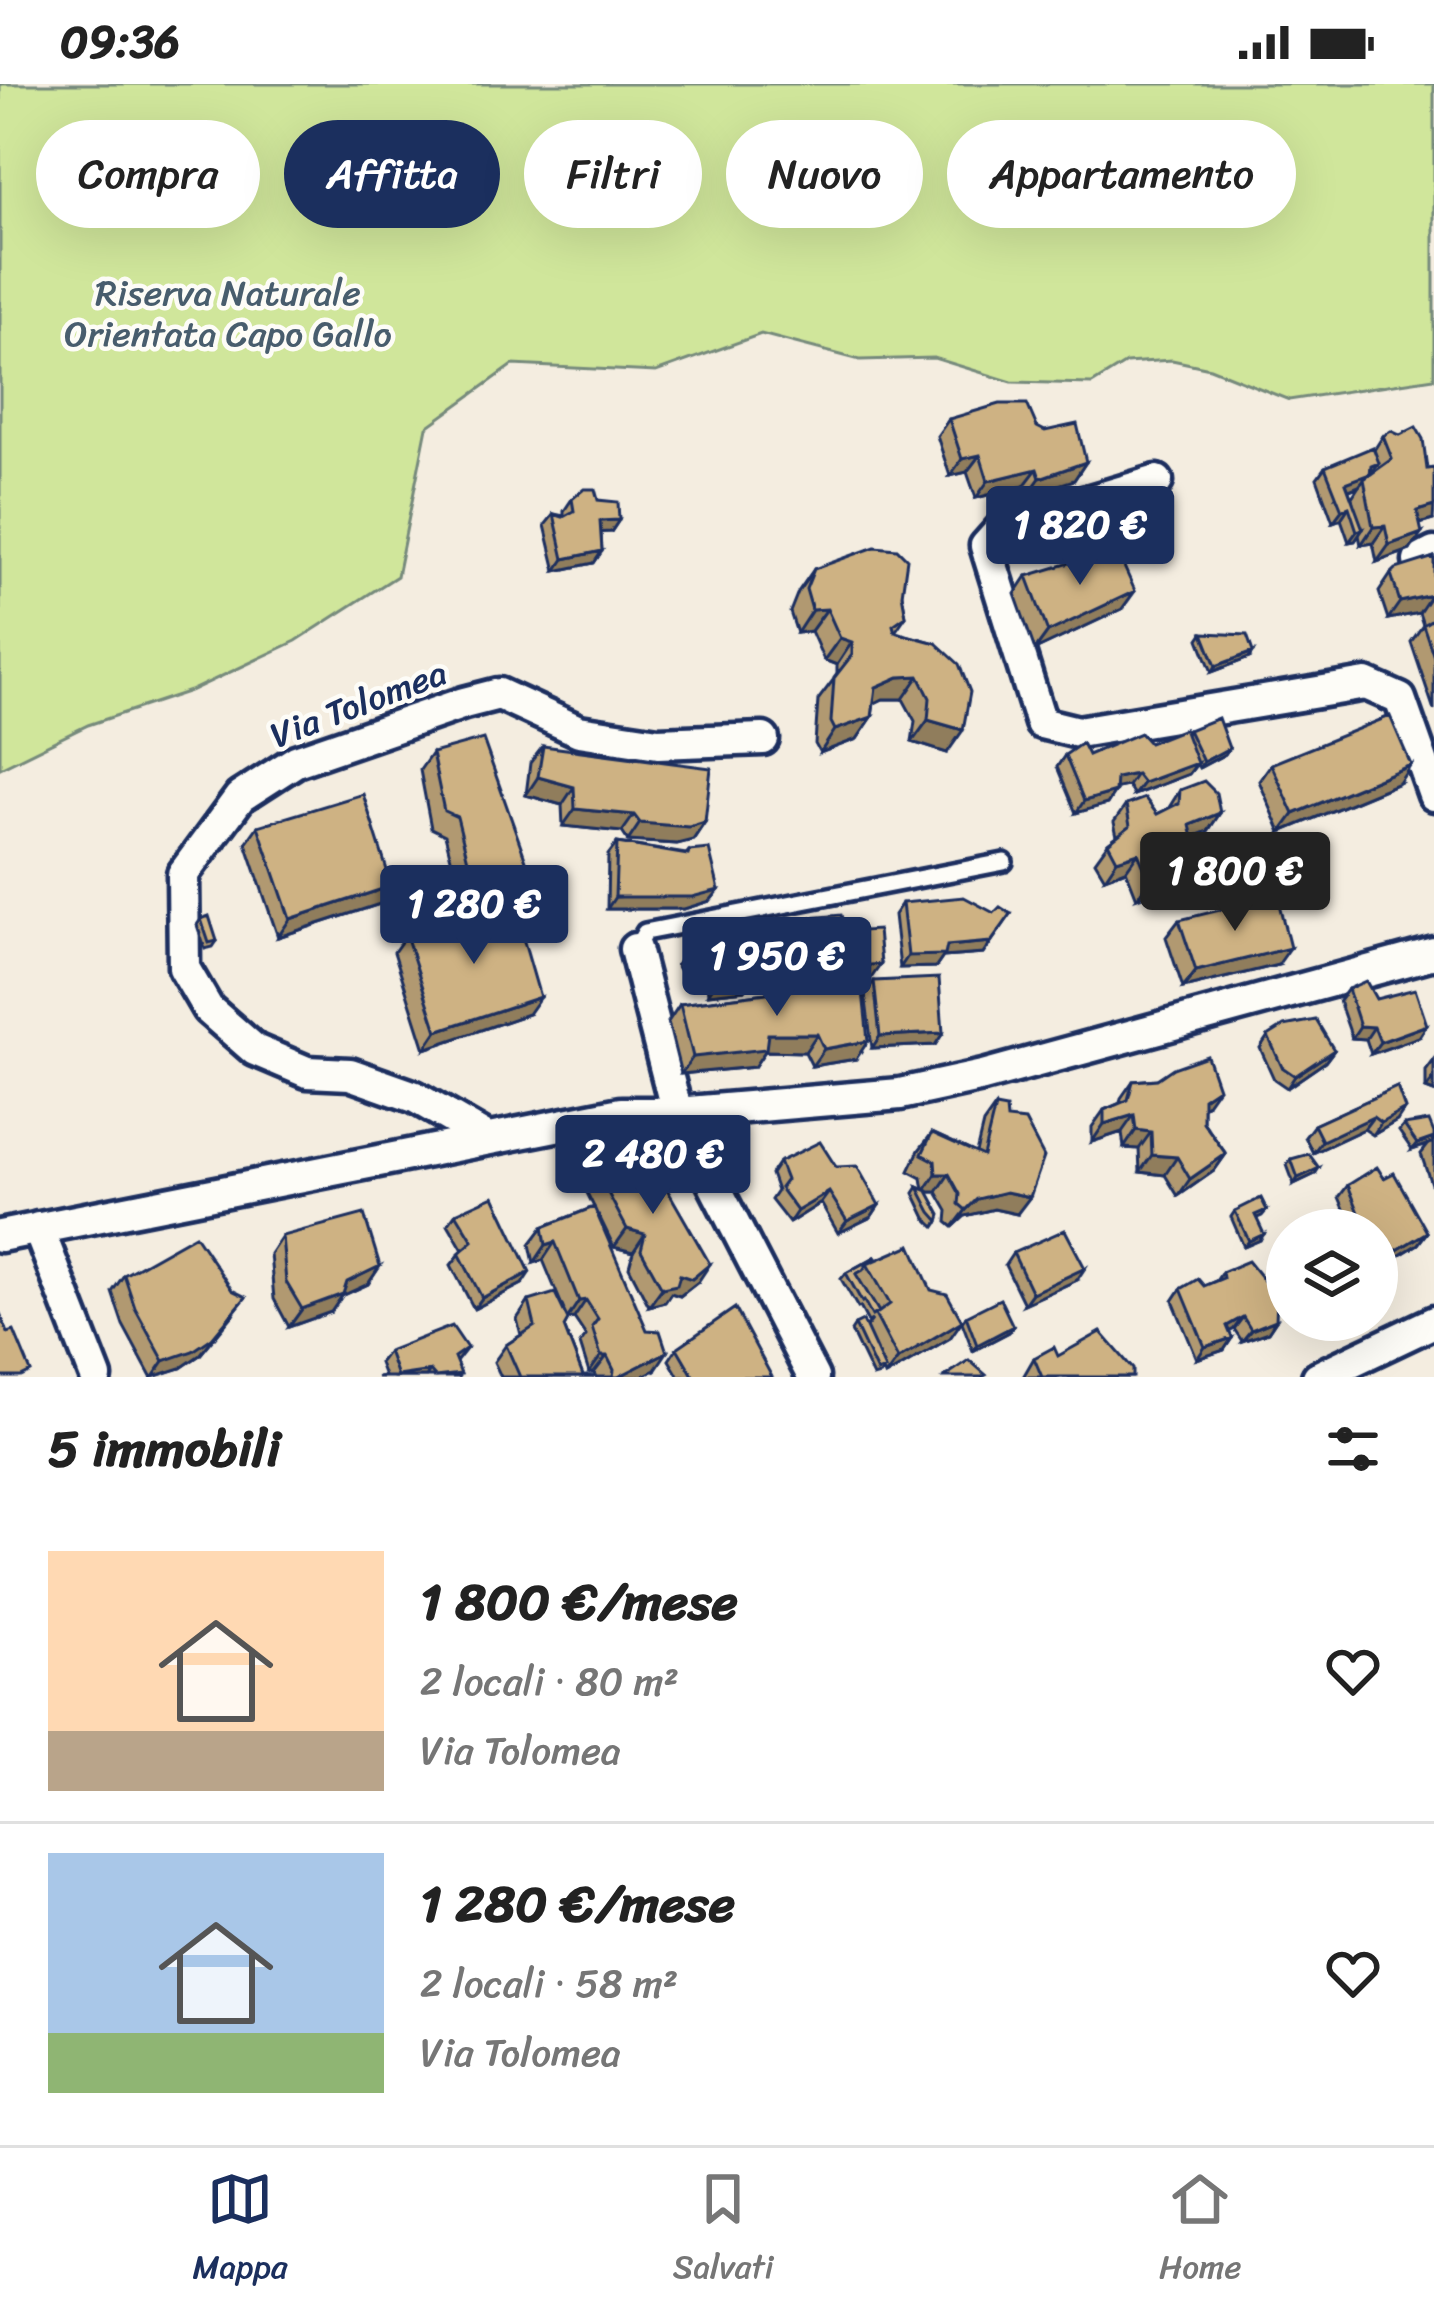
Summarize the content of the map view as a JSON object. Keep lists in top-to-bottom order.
{
  "streets": {
    "street": ["Via Tolomea"]
  },
  "parks": ["Riserva Naturale Orientata Capo Gallo"],
  "page": {
    "status": "09:36",
    "chip": [
      "Compra",
      "Affitta",
      "Filtri",
      "Nuovo",
      "Appartamento"
    ],
    "price": [
      "1 820 €",
      "1 800 €",
      "1 280 €",
      "1 950 €",
      "2 480 €"
    ],
    "heading": "5 immobili",
    "list": [
      {
        "name": "1 800 €/mese",
        "note": "2 locali · 80 m² · Via Tolomea"
      },
      {
        "name": "1 280 €/mese",
        "note": "2 locali · 58 m² · Via Tolomea"
      }
    ],
    "tabs": ["Mappa", "Salvati", "Home"]
  }
}
